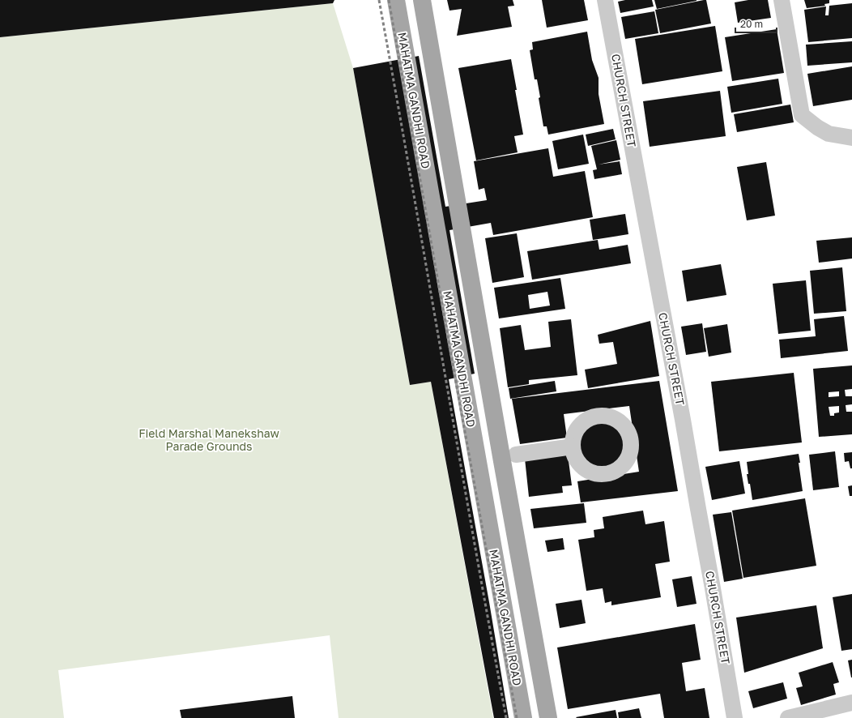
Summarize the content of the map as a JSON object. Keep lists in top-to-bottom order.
{
  "streets": {
    "main road": ["MAHATMA GANDHI ROAD"],
    "street": ["CHURCH STREET"]
  },
  "parks": ["Field Marshal Manekshaw Parade Grounds"],
  "scale_bar": "20 m"
}
